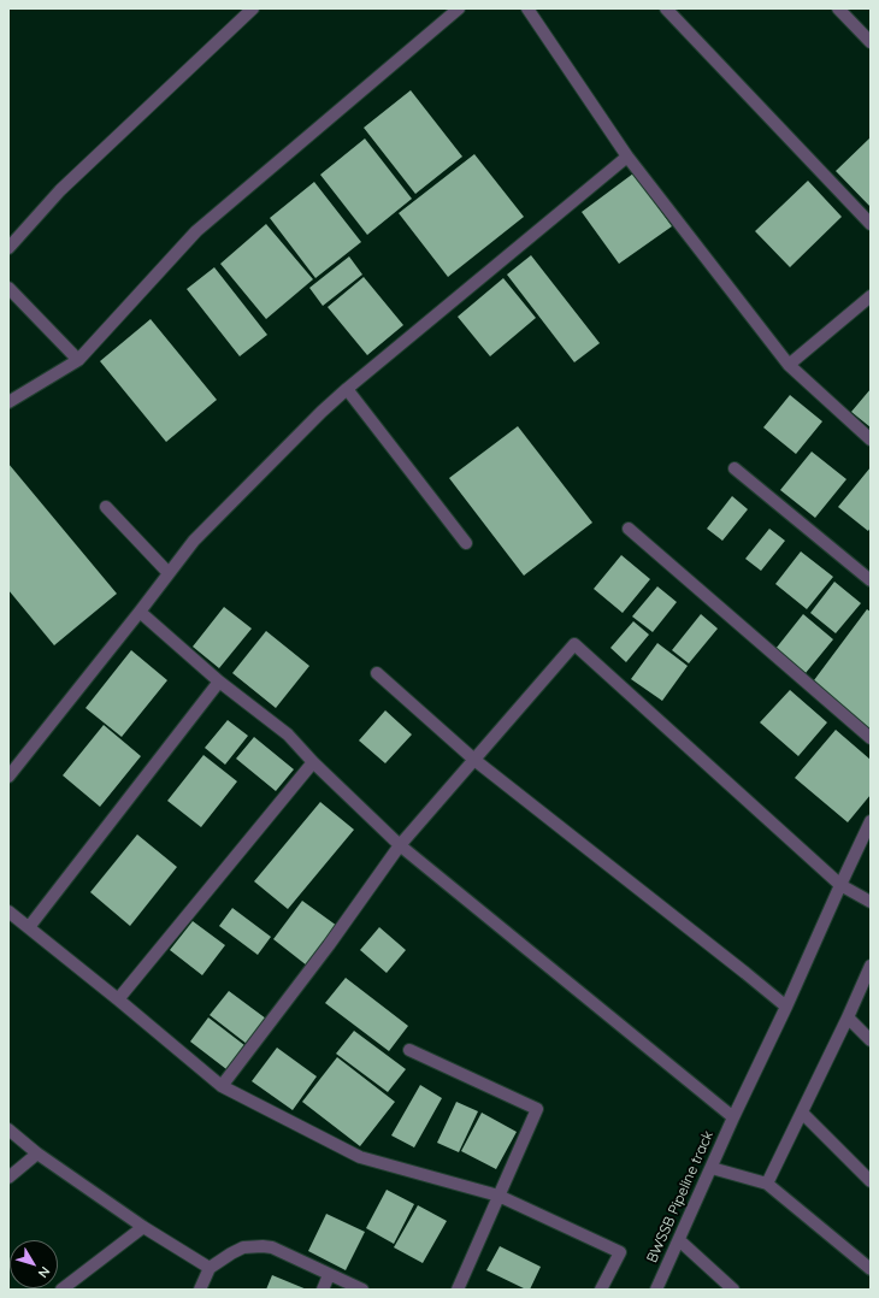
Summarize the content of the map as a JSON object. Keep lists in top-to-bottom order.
{
  "streets": {
    "street": ["BWSSB Pipeline track"]
  },
  "north": "bottom right"
}
